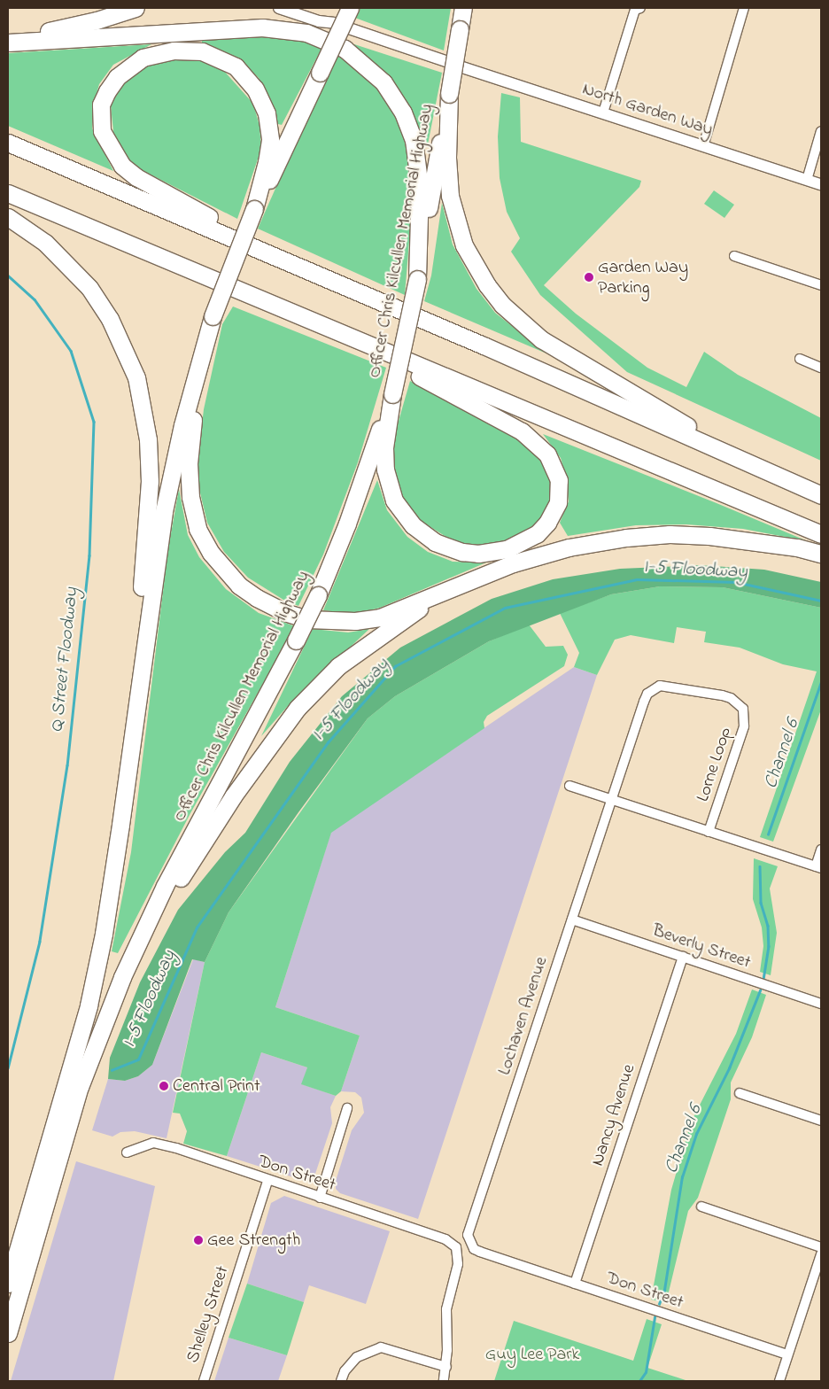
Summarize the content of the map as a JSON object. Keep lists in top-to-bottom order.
{
  "streets": {
    "highway": ["Officer Chris Kilcullen Memorial Highway"],
    "street": [
      "North Garden Way",
      "Lorne Loop",
      "Beverly Street",
      "Lochaven Avenue",
      "Nancy Avenue",
      "Don Street",
      "Shelley Street"
    ]
  },
  "crossings": [
    ["Lorne Loop", "Lochaven Avenue"],
    ["Beverly Street", "Lochaven Avenue"],
    ["Beverly Street", "Nancy Avenue"],
    ["Lochaven Avenue", "Don Street"],
    ["Nancy Avenue", "Don Street"],
    ["Don Street", "Shelley Street"]
  ],
  "water": ["I-5 Floodway", "Q Street Floodway", "Channel 6"],
  "parks": ["Guy Lee Park"],
  "places": ["Garden Way Parking", "Central Print", "Gee Strength"]
}
